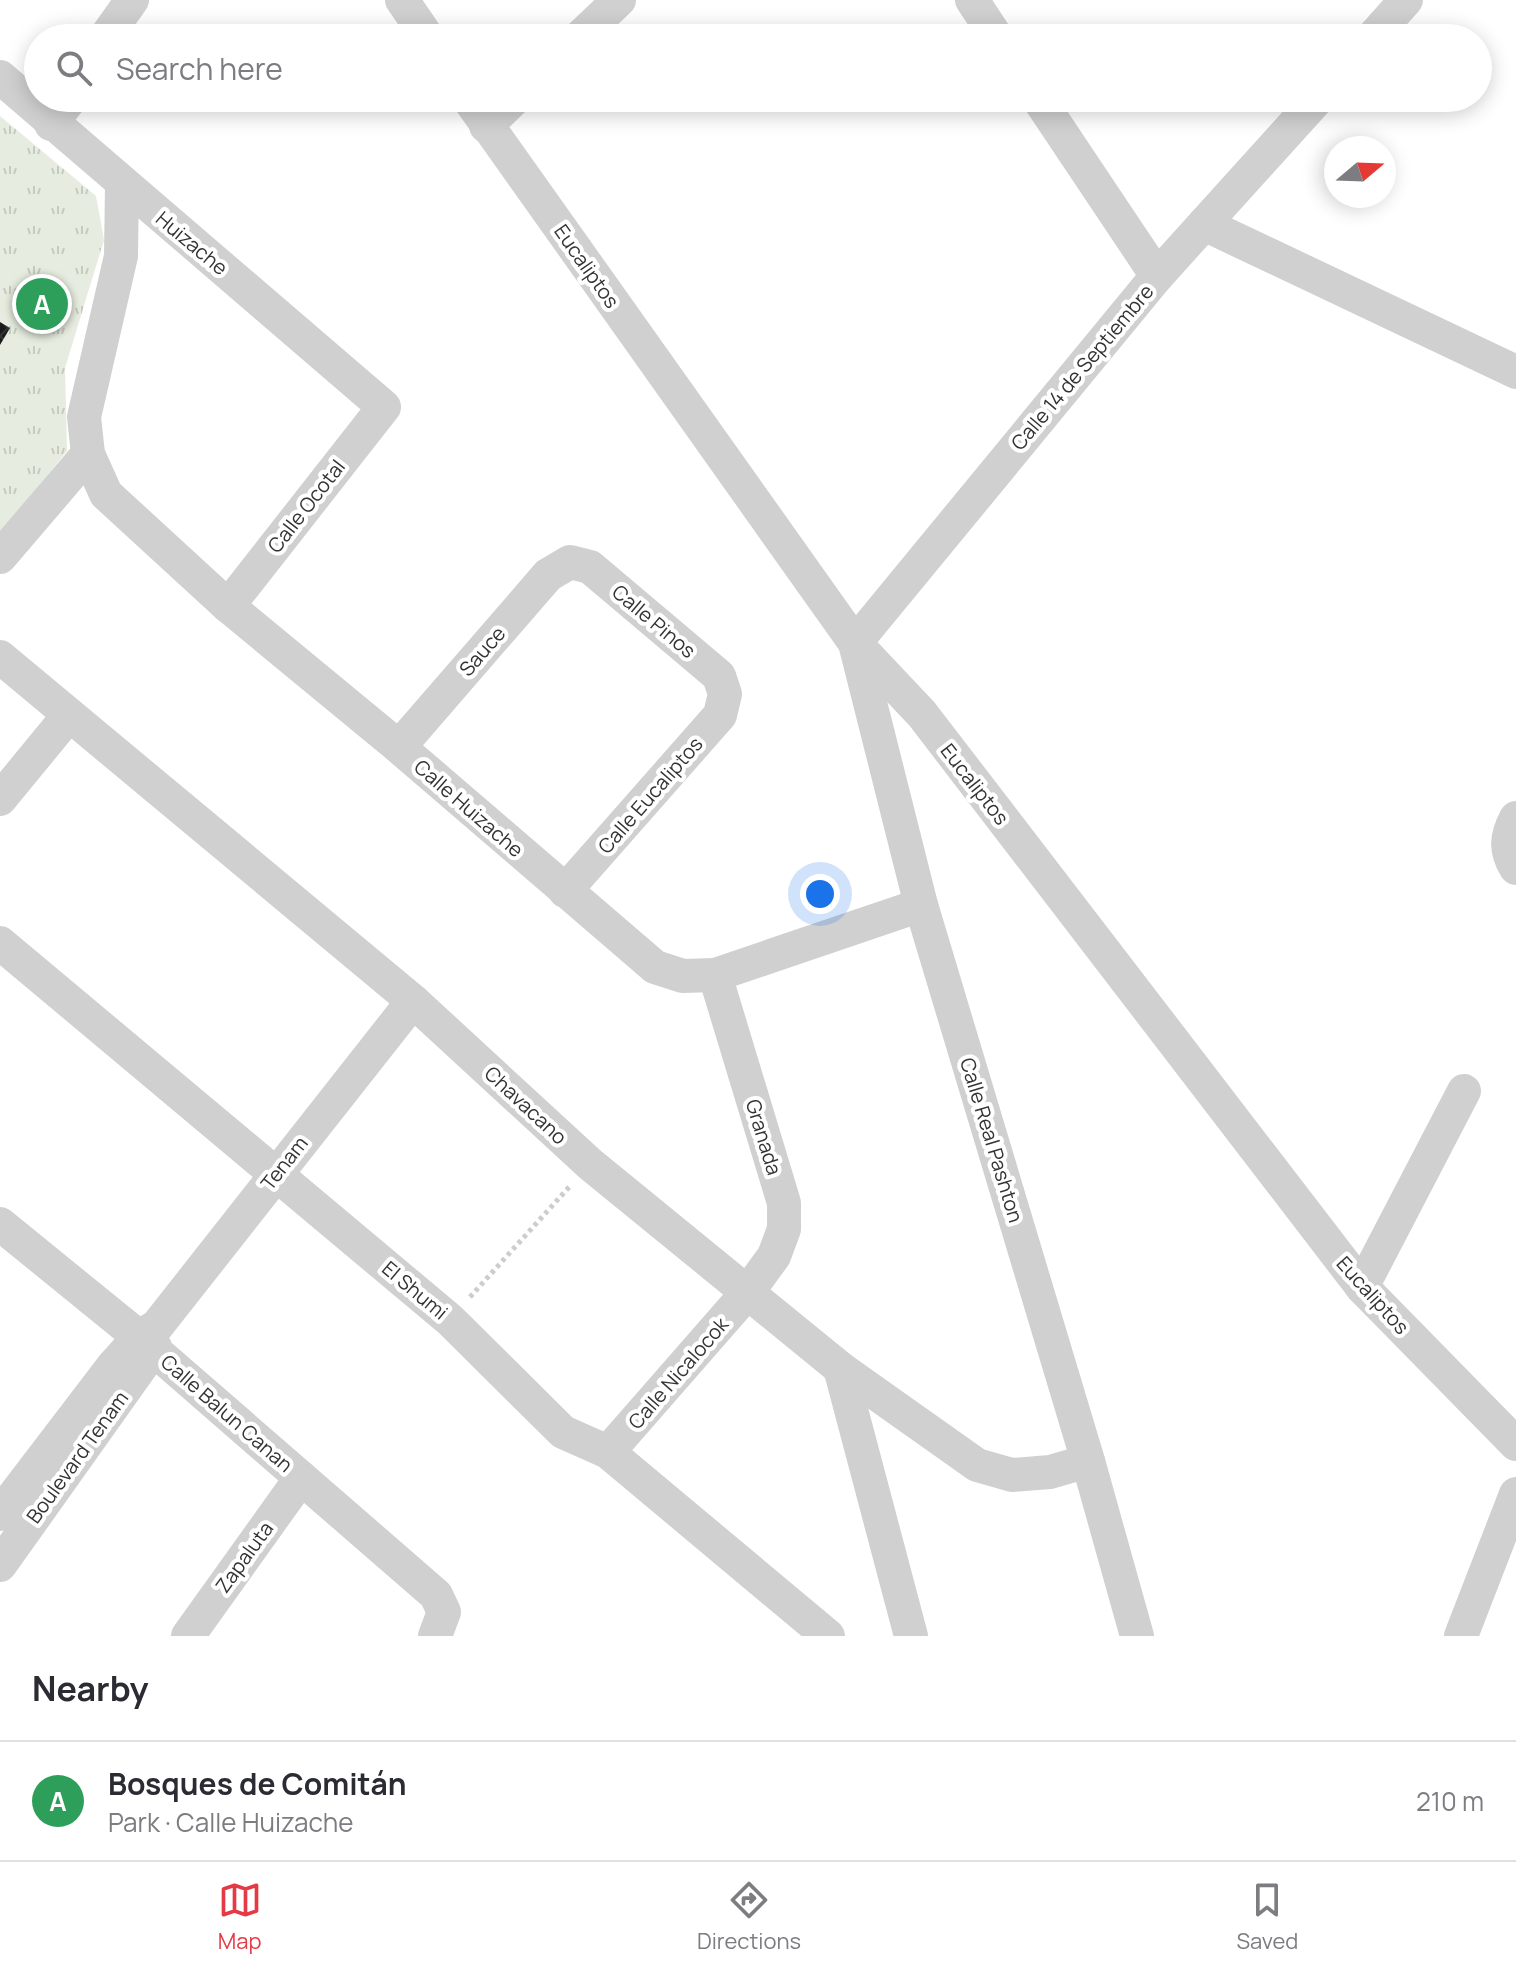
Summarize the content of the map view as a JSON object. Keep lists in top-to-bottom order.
{
  "streets": {
    "street": [
      "Huizache",
      "Eucaliptos",
      "Calle 14 de Septiembre",
      "Calle Ocotal",
      "Calle Pinos",
      "Sauce",
      "Calle Eucaliptos",
      "Calle Huizache",
      "Chavacano",
      "Granada",
      "Calle Real Pashton",
      "Tenam",
      "El Shumi",
      "Calle Nicalocok",
      "Calle Balun Canan",
      "Boulevard Tenam",
      "Zapaluta"
    ]
  },
  "crossings": [
    ["Huizache", "Calle Ocotal"],
    ["Huizache", "Calle Huizache"],
    ["Eucaliptos", "Calle 14 de Septiembre"],
    ["Eucaliptos", "Calle Real Pashton"],
    ["Calle 14 de Septiembre", "Calle Real Pashton"],
    ["Calle Ocotal", "Calle Huizache"],
    ["Calle Pinos", "Sauce"],
    ["Calle Pinos", "Calle Eucaliptos"],
    ["Sauce", "Calle Huizache"],
    ["Calle Eucaliptos", "Calle Huizache"],
    ["Calle Huizache", "Granada"],
    ["Calle Huizache", "Calle Real Pashton"],
    ["Chavacano", "Granada"],
    ["Chavacano", "Calle Real Pashton"],
    ["Chavacano", "Tenam"],
    ["Chavacano", "Calle Nicalocok"],
    ["Granada", "Calle Nicalocok"],
    ["Tenam", "El Shumi"],
    ["Tenam", "Calle Balun Canan"],
    ["Tenam", "Boulevard Tenam"],
    ["El Shumi", "Calle Nicalocok"],
    ["Calle Balun Canan", "Boulevard Tenam"],
    ["Calle Balun Canan", "Zapaluta"]
  ],
  "north": "right",
  "page": {
    "search": "Search here",
    "pins": "A",
    "heading": "Nearby",
    "list": [
      {
        "mark": "A",
        "name": "Bosques de Comitán",
        "note": "Park · Calle Huizache",
        "value": "210 m"
      }
    ],
    "nav": ["Map", "Directions", "Saved"]
  }
}
